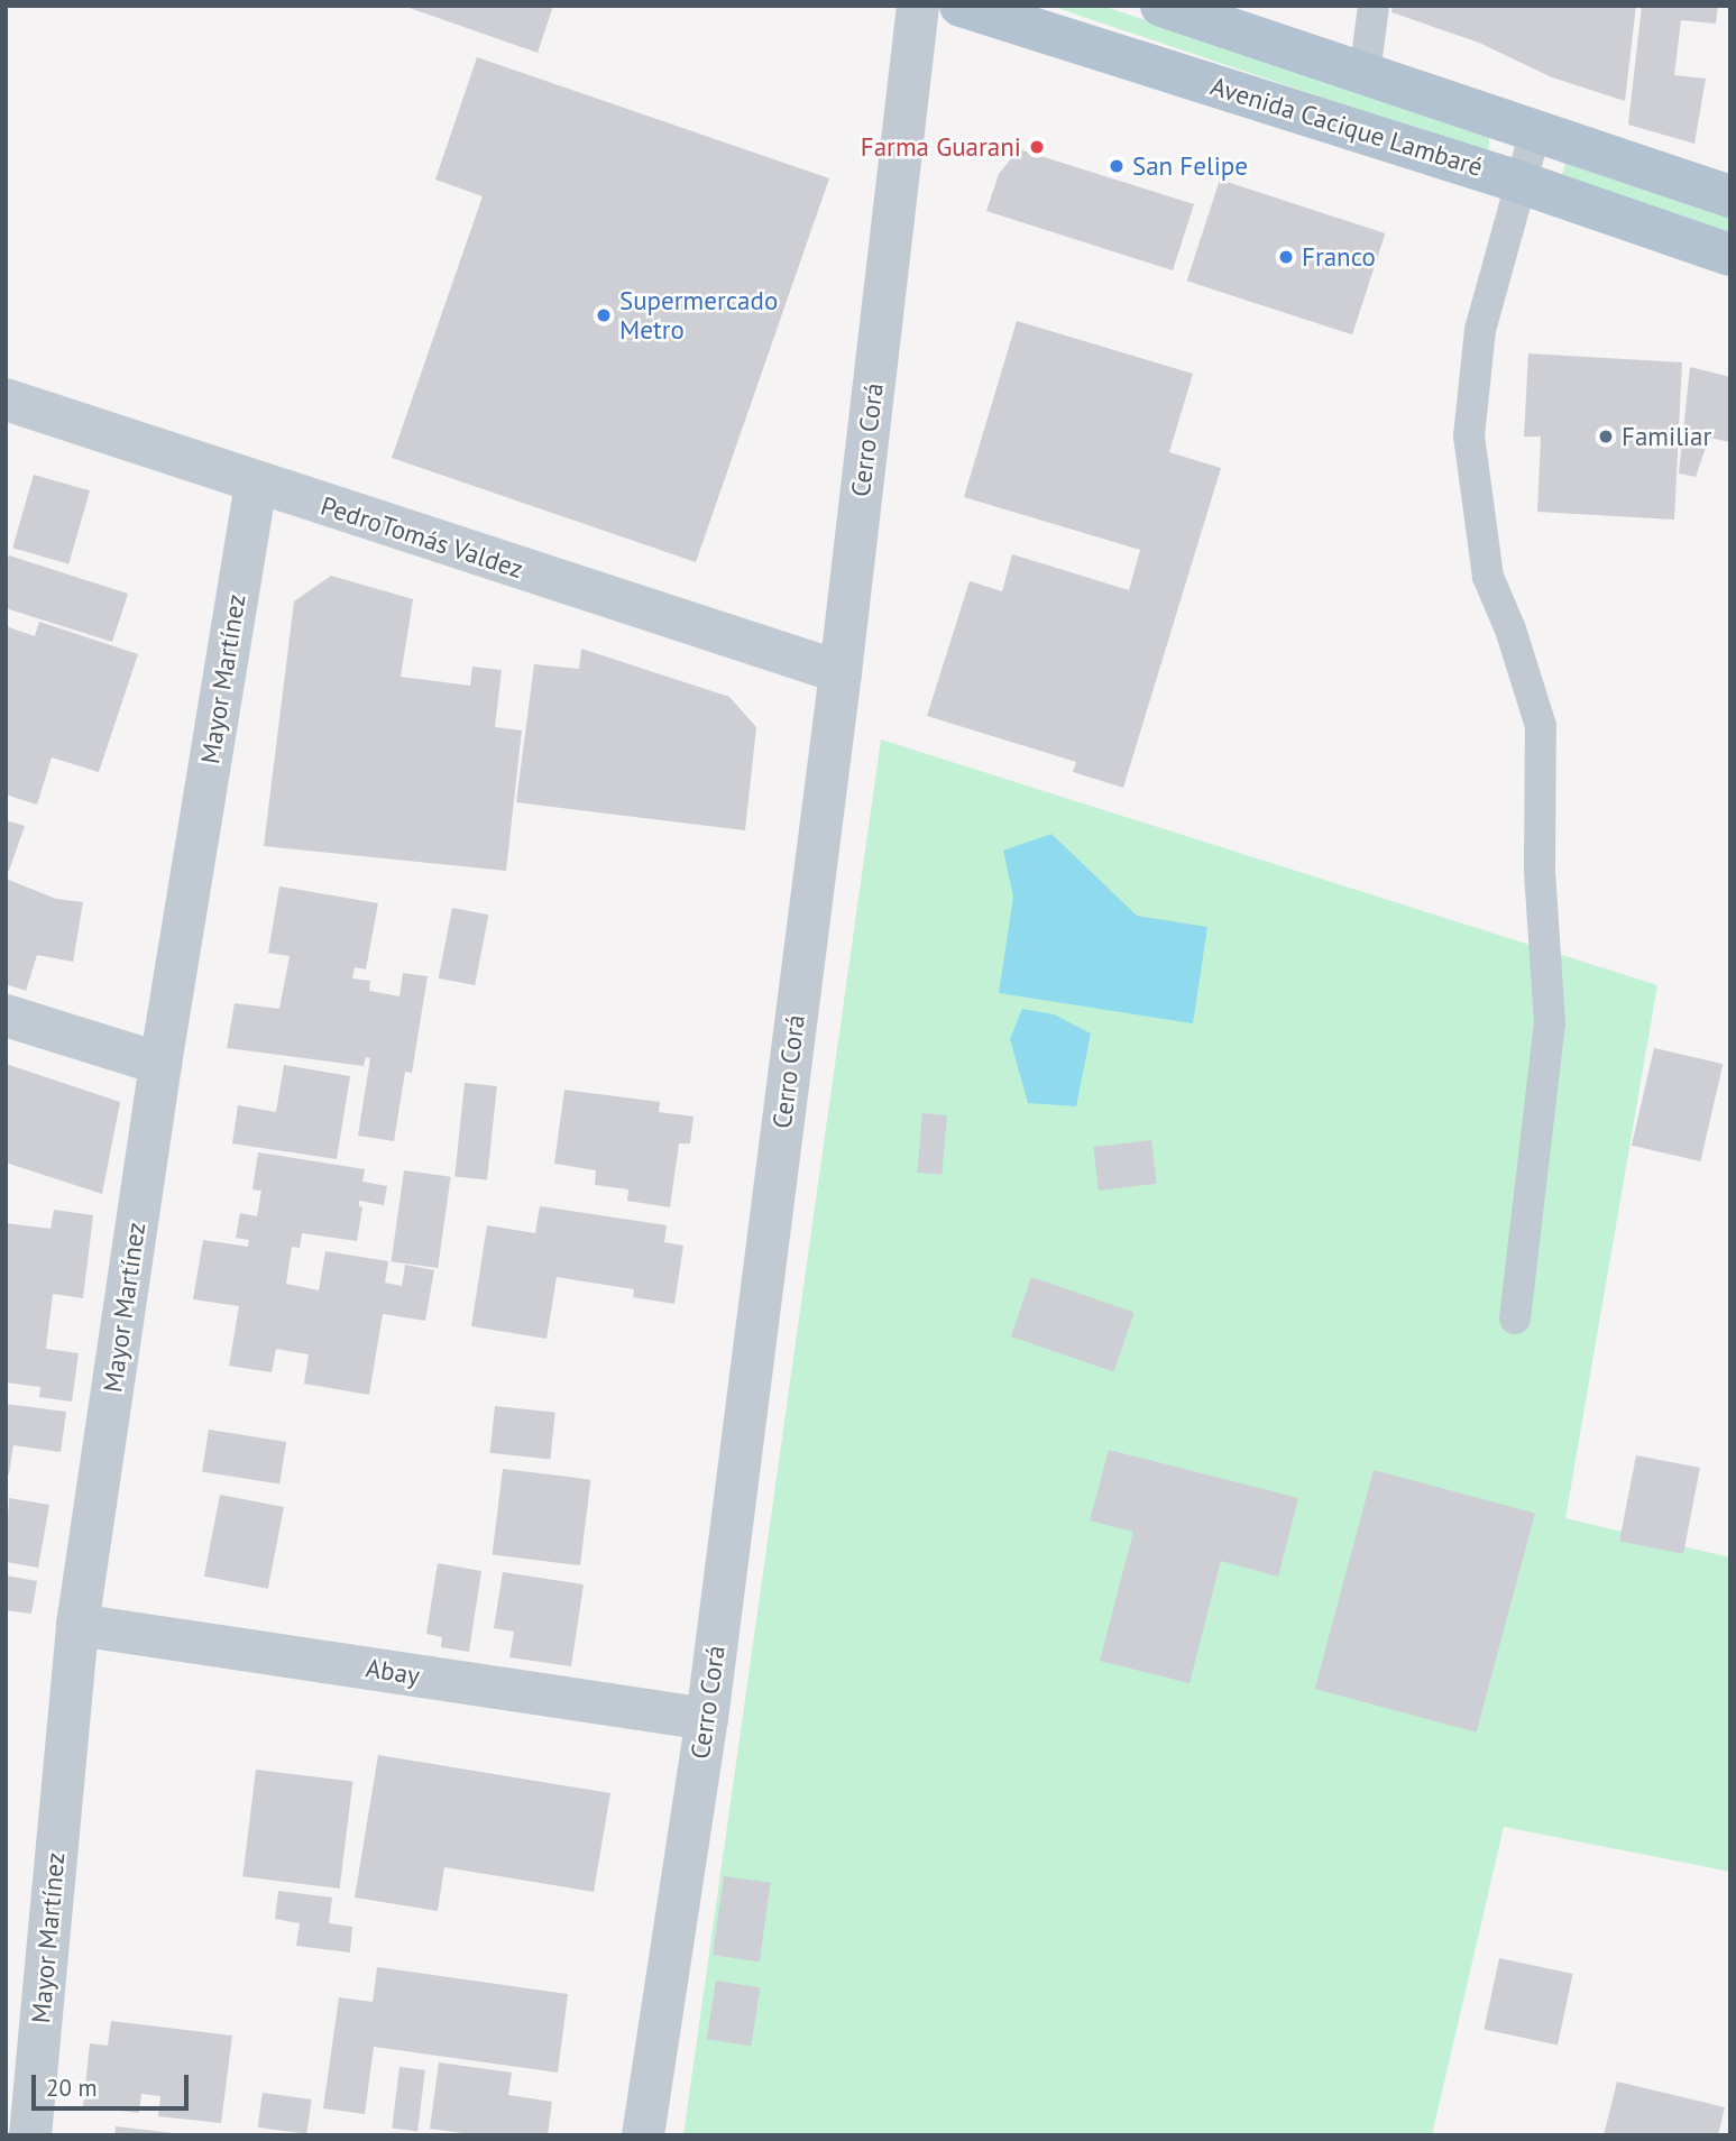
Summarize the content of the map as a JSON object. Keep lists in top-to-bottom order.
{
  "streets": {
    "main road": ["Avenida Cacique Lambaré"],
    "street": [
      "Cerro Corá",
      "PedroTomás Valdez",
      "Mayor Martínez",
      "Abay"
    ]
  },
  "crossings": [
    ["Cerro Corá", "PedroTomás Valdez"],
    ["Cerro Corá", "Abay"],
    ["PedroTomás Valdez", "Mayor Martínez"],
    ["Mayor Martínez", "Abay"]
  ],
  "places": [
    "Farma Guarani",
    "San Felipe",
    "Franco",
    "Supermercado Metro",
    "Familiar"
  ],
  "scale_bar": "20 m"
}
